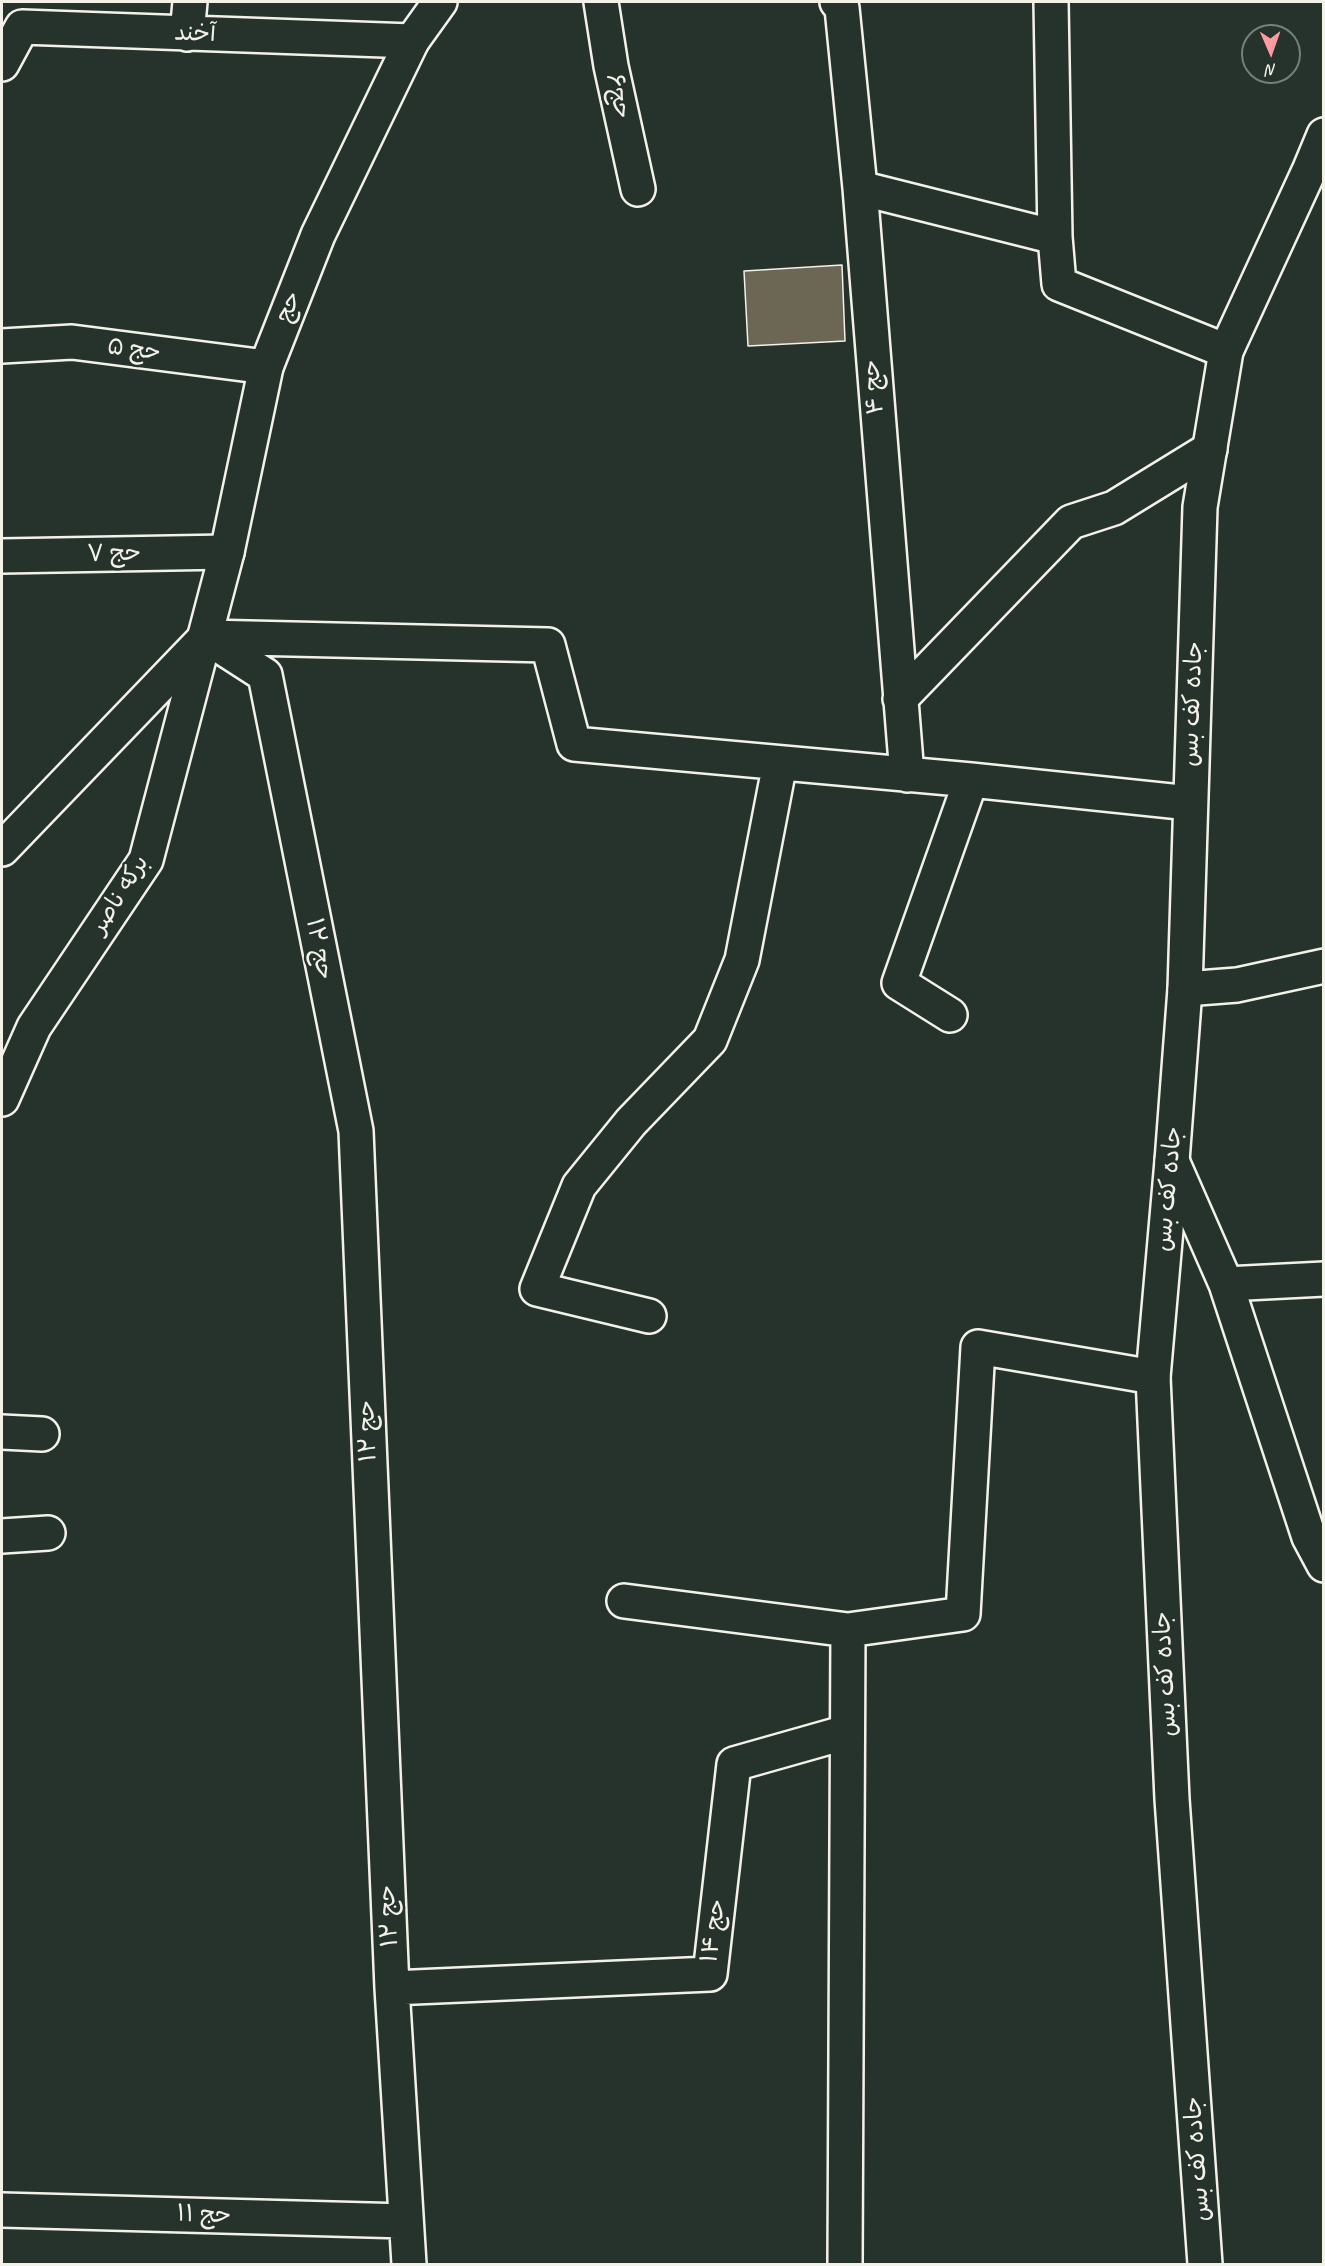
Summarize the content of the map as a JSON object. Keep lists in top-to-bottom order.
{
  "streets": {
    "street": [
      "آخند",
      "حج۶",
      "حج",
      "حج ۵",
      "حج ۴",
      "حج ۷",
      "جاده کف بس",
      "برکه ناصر",
      "حج ۱۲",
      "حج ۱۴",
      "حج ۱۱"
    ]
  },
  "crossings": [
    ["آخند", "حج"],
    ["حج", "حج ۵"],
    ["حج", "حج ۷"],
    ["حج", "برکه ناصر"],
    ["حج", "حج ۱۲"],
    ["برکه ناصر", "حج ۱۲"],
    ["حج ۱۲", "حج ۱۴"],
    ["حج ۱۲", "حج ۱۱"]
  ],
  "north": "bottom"
}
